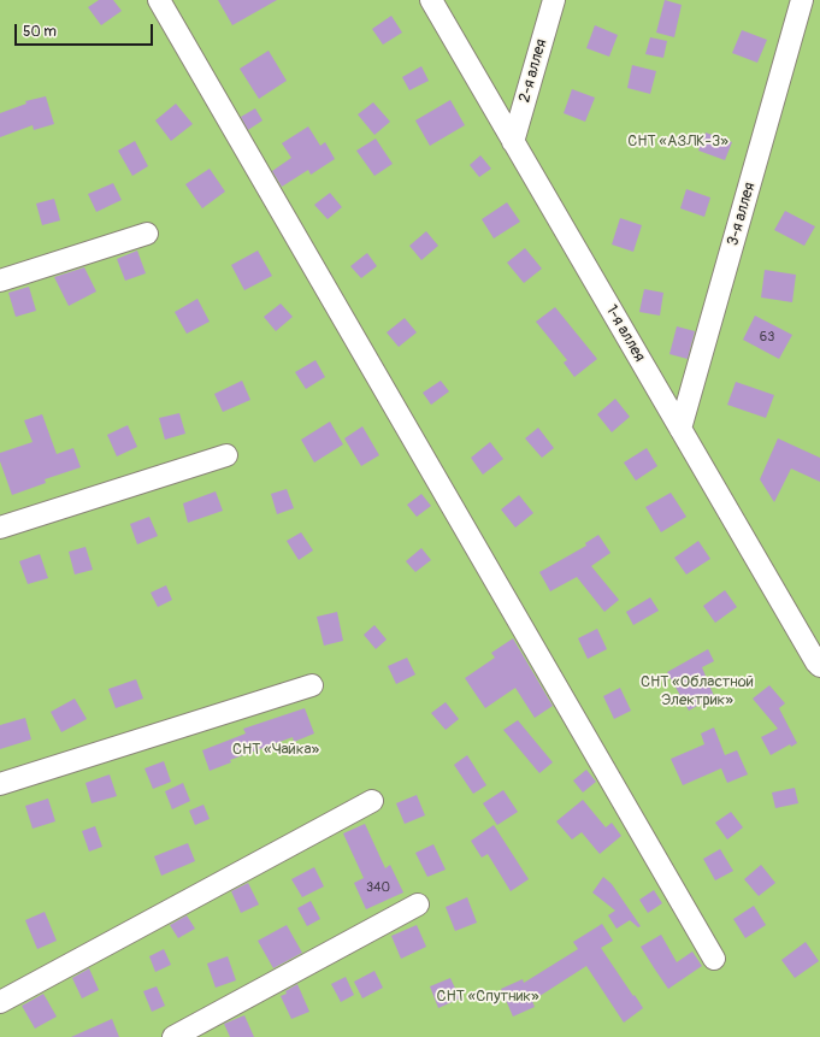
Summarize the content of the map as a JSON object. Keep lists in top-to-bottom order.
{
  "streets": {
    "street": ["2-я аллея", "3-я аллея", "1-я аллея"]
  },
  "crossings": [
    ["2-я аллея", "1-я аллея"],
    ["3-я аллея", "1-я аллея"]
  ],
  "parks": [
    "СНТ «АЗЛК-3»",
    "СНТ «Областной Электрик»",
    "СНТ «Чайка»",
    "СНТ «Спутник»"
  ],
  "house_numbers": ["63", "340"],
  "scale_bar": "50 m"
}
